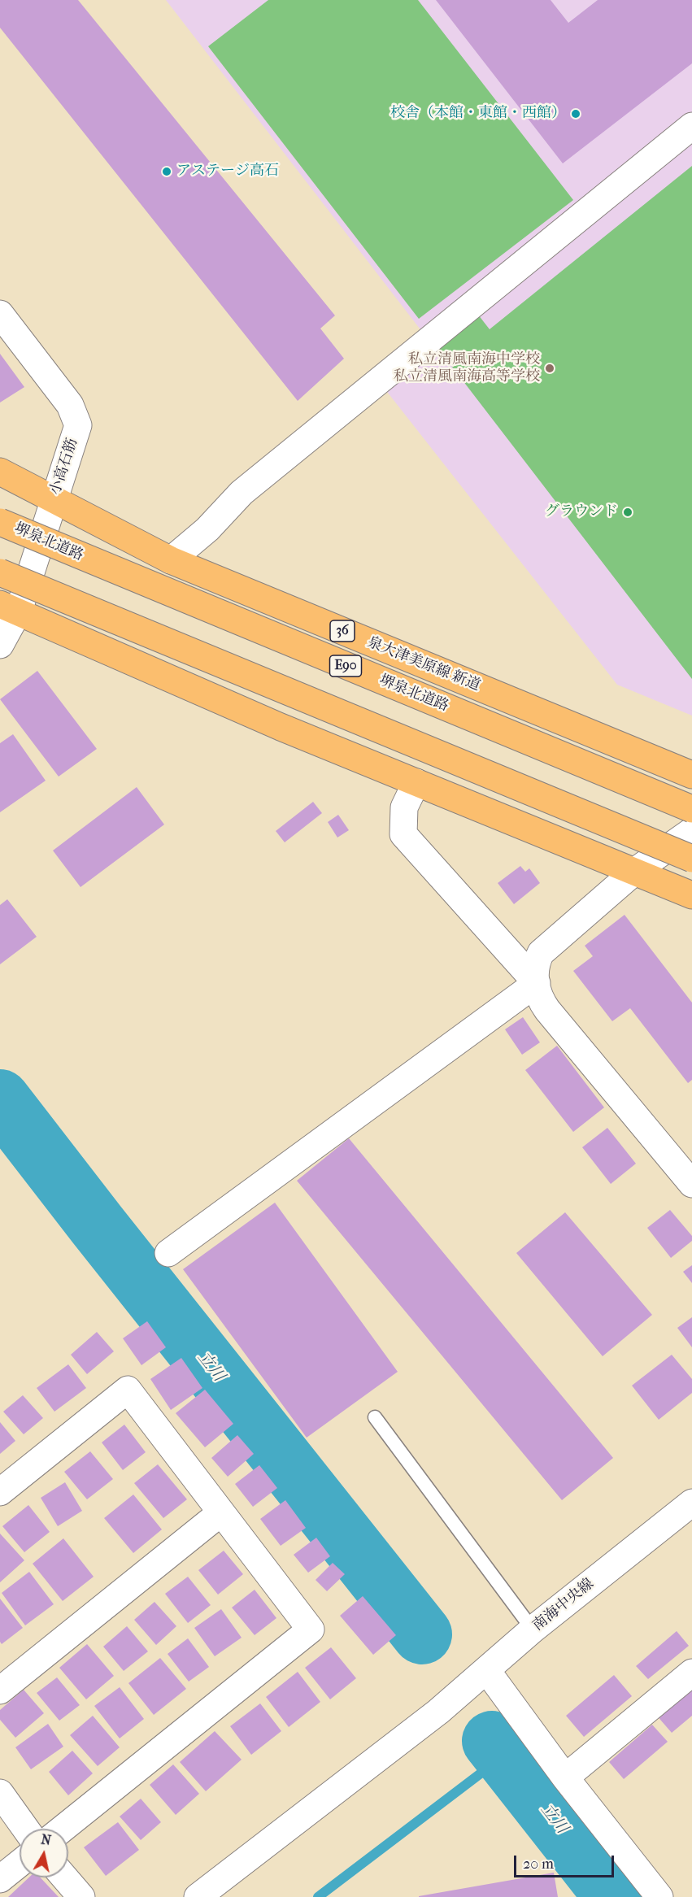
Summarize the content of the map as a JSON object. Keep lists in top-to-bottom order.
{
  "streets": {
    "main road": [
      "堺泉北道路",
      "36",
      "泉大津美原線 新道",
      "E90"
    ],
    "street": ["小高石筋", "南海中央線"]
  },
  "crossings": [
    ["小高石筋", "泉大津美原線 新道"]
  ],
  "water": ["立川"],
  "places": [
    "校舎（本館・東館・西館）",
    "アステージ高石",
    "私立清風南海中学校 私立清風南海高等学校",
    "グラウンド"
  ],
  "scale_bar": "20 m",
  "north": "top"
}
